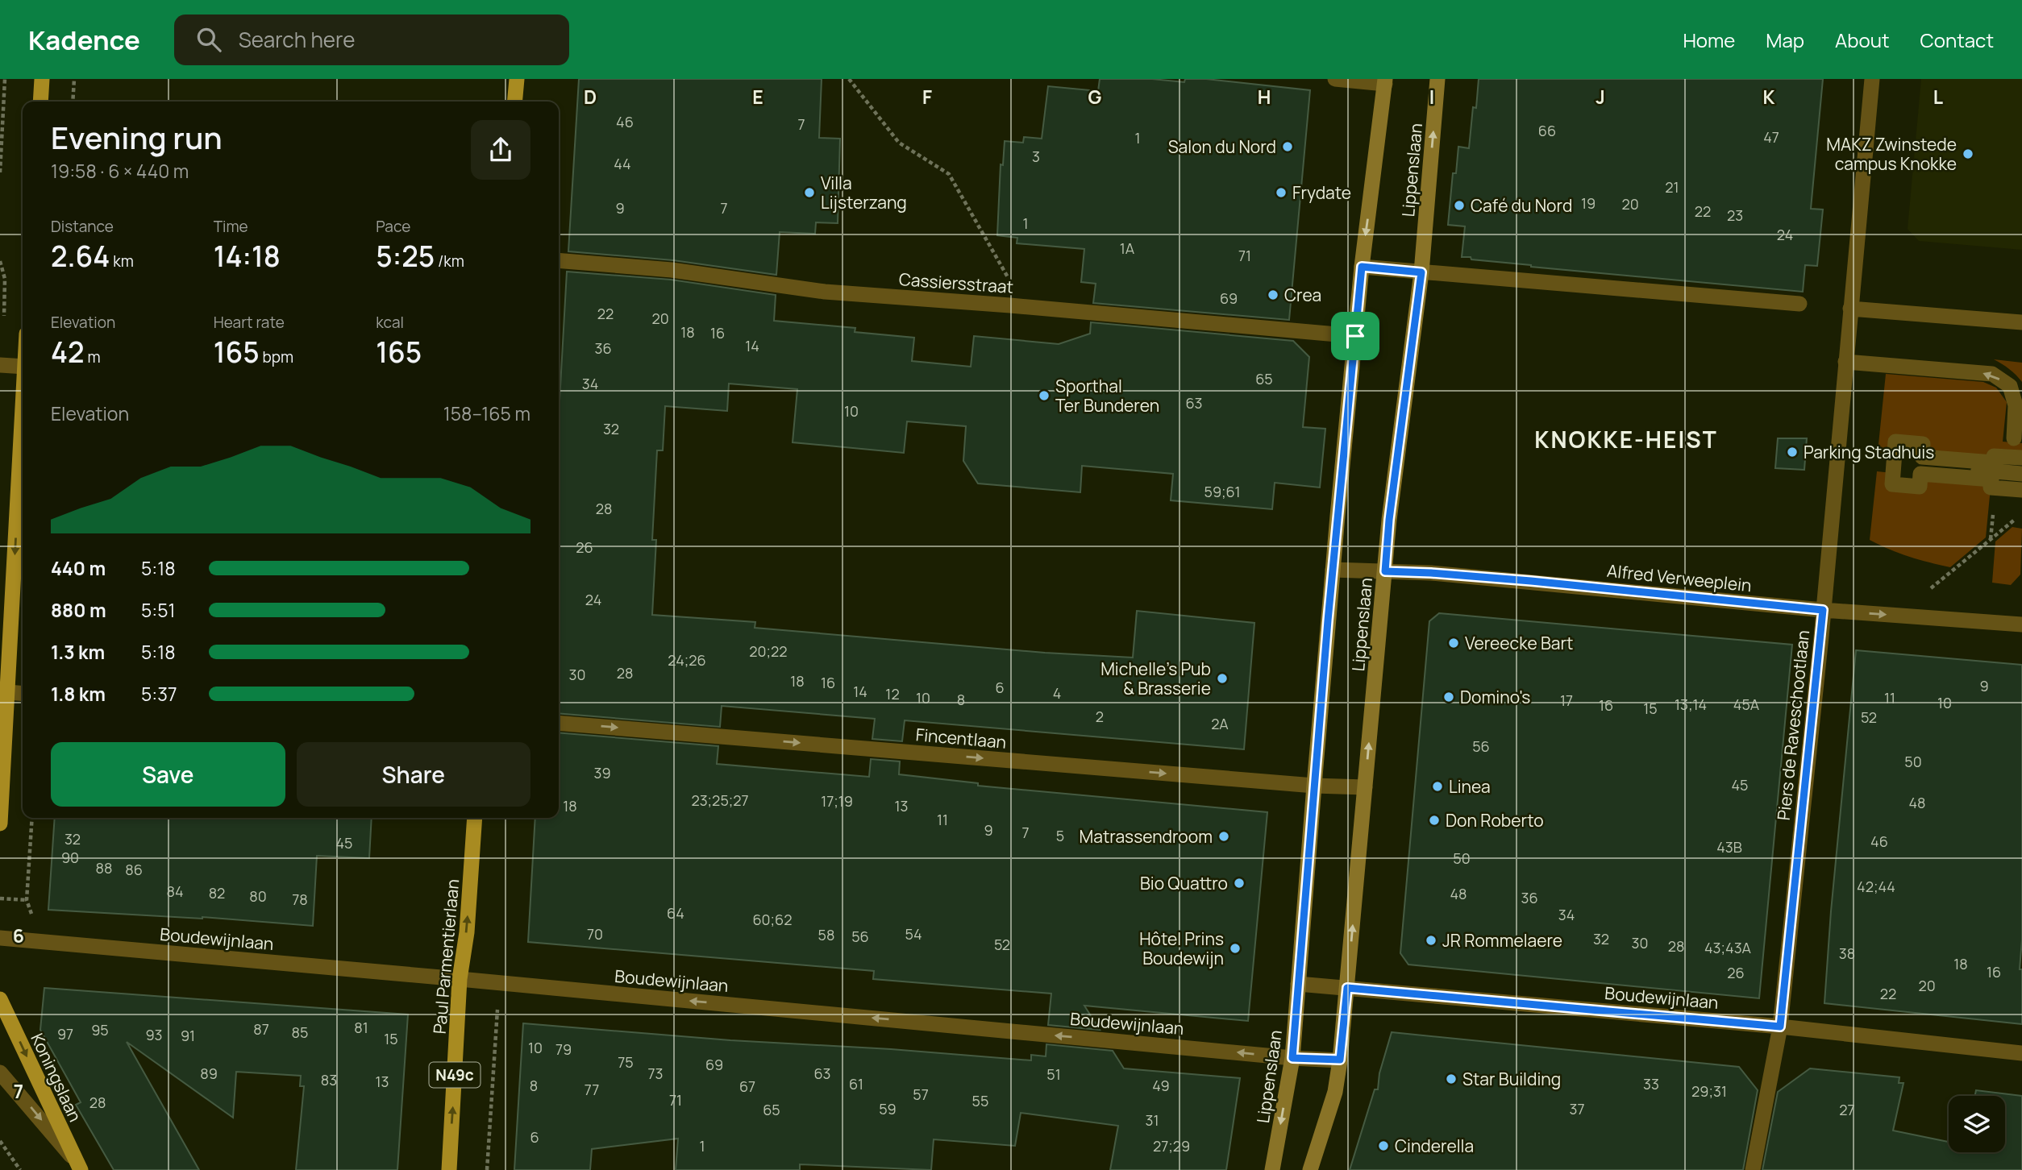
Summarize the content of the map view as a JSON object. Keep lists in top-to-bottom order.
{
  "streets": {
    "main road": [
      "Lippenslaan",
      "Paul Parmentierlaan",
      "N49c",
      "Koningslaan"
    ],
    "street": [
      "Cassiersstraat",
      "Alfred Verweeplein",
      "Piers de Raveschootlaan",
      "Fincentlaan",
      "Boudewijnlaan"
    ]
  },
  "crossings": [
    ["Lippenslaan", "Cassiersstraat"],
    ["Lippenslaan", "Alfred Verweeplein"],
    ["Lippenslaan", "Fincentlaan"],
    ["Lippenslaan", "Boudewijnlaan"],
    ["Alfred Verweeplein", "Piers de Raveschootlaan"],
    ["Piers de Raveschootlaan", "Boudewijnlaan"],
    ["Boudewijnlaan", "Paul Parmentierlaan"]
  ],
  "one_way": [
    "Fincentlaan",
    "Boudewijnlaan",
    "Paul Parmentierlaan",
    "Koningslaan"
  ],
  "districts": ["KNOKKE-HEIST"],
  "places": [
    "Salon du Nord",
    "MAKZ Zwinstede campus Knokke",
    "Villa Lijsterzang",
    "Frydate",
    "Café du Nord",
    "Crea",
    "Sporthal Ter Bunderen",
    "Parking Stadhuis",
    "Vereecke Bart",
    "Michelle's Pub & Brasserie",
    "Domino's",
    "Linea",
    "Don Roberto",
    "Matrassendroom",
    "Bio Quattro",
    "JR Rommelaere",
    "Hôtel Prins Boudewijn",
    "Star Building",
    "Cinderella"
  ],
  "house_numbers": [
    "46",
    "7",
    "66",
    "47",
    "1",
    "3",
    "44",
    "21",
    "19",
    "20",
    "9",
    "7",
    "22",
    "23",
    "1",
    "24",
    "1A",
    "71",
    "69",
    "22",
    "20",
    "18",
    "16",
    "14",
    "36",
    "65",
    "34",
    "63",
    "10",
    "32",
    "59;61",
    "28",
    "26",
    "24",
    "20;22",
    "24;26",
    "28",
    "30",
    "18",
    "16",
    "9",
    "6",
    "14",
    "4",
    "12",
    "10",
    "11",
    "8",
    "17",
    "10",
    "13;14",
    "45A",
    "16",
    "15",
    "2",
    "52",
    "2A",
    "56",
    "50",
    "39",
    "45",
    "23;25;27",
    "17;19",
    "48",
    "18",
    "13",
    "11",
    "9",
    "7",
    "5",
    "32",
    "46",
    "45",
    "43B",
    "90",
    "50",
    "88",
    "86",
    "42;44",
    "84",
    "82",
    "48",
    "80",
    "36",
    "78",
    "64",
    "34",
    "60;62",
    "70",
    "54",
    "58",
    "56",
    "32",
    "30",
    "52",
    "28",
    "43;43A",
    "38",
    "18",
    "16",
    "26",
    "20",
    "22",
    "81",
    "87",
    "95",
    "85",
    "97",
    "93",
    "91",
    "15",
    "10",
    "79",
    "75",
    "69",
    "89",
    "73",
    "63",
    "51",
    "83",
    "13",
    "61",
    "33",
    "8",
    "49",
    "67",
    "77",
    "29;31",
    "57",
    "71",
    "55",
    "28",
    "59",
    "37",
    "65",
    "27",
    "31",
    "6",
    "1",
    "27;29"
  ],
  "page": {
    "header": "Kadence",
    "search": "Search here",
    "nav": [
      "Home",
      "Map",
      "About",
      "Contact"
    ],
    "heading": ["Evening run", "19:58 · 6 × 440 m"],
    "stats": [
      ["Distance", "2.64 km"],
      ["Time", "14:18"],
      ["Pace", "5:25 /km"],
      ["Elevation", "42 m"],
      ["Heart rate", "165 bpm"],
      ["kcal", "165"]
    ],
    "chart": ["Elevation", "158–165 m"],
    "list": [
      {
        "name": "440 m",
        "note": "5:18"
      },
      {
        "name": "880 m",
        "note": "5:51"
      },
      {
        "name": "1.3 km",
        "note": "5:18"
      },
      {
        "name": "1.8 km",
        "note": "5:37"
      }
    ],
    "buttons": ["Save", "Share"]
  },
  "grid": {
    "columns": [
      "D",
      "E",
      "F",
      "G",
      "H",
      "I",
      "J",
      "K",
      "L"
    ],
    "rows": ["6", "7"]
  }
}
